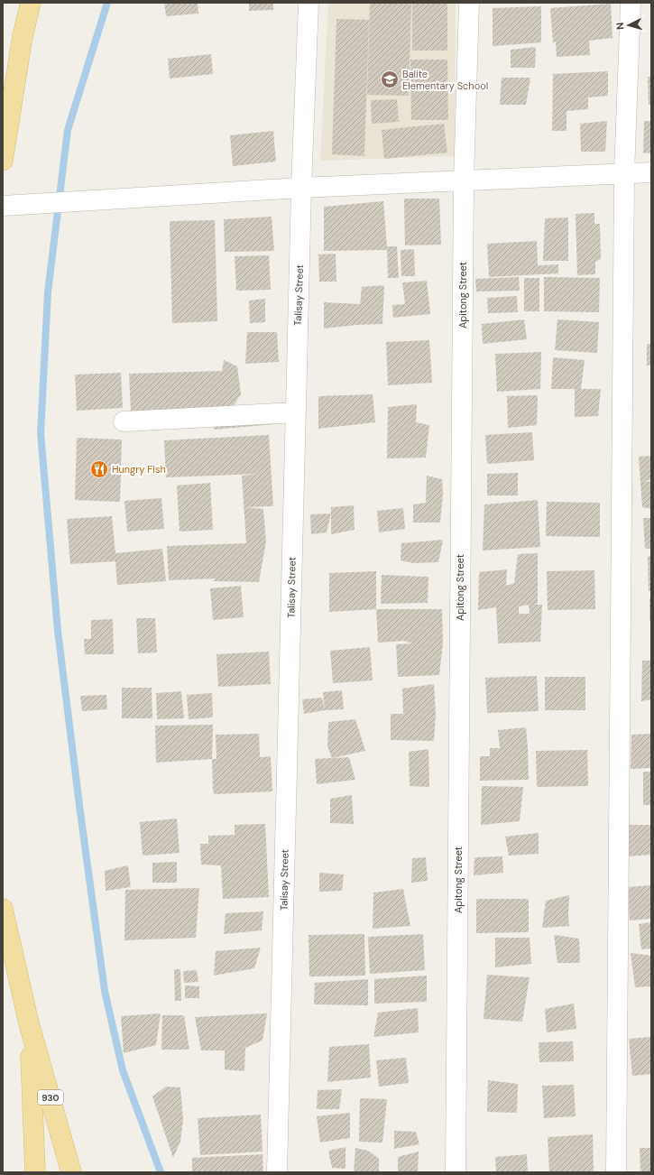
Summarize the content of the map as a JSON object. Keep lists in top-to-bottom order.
{
  "streets": {
    "main road": ["930"],
    "street": ["Talisay Street", "Apitong Street"]
  },
  "places": {
    "school or university": ["Balite Elementary School"],
    "restaurant": ["Hungry Fish"]
  },
  "north": "left"
}
